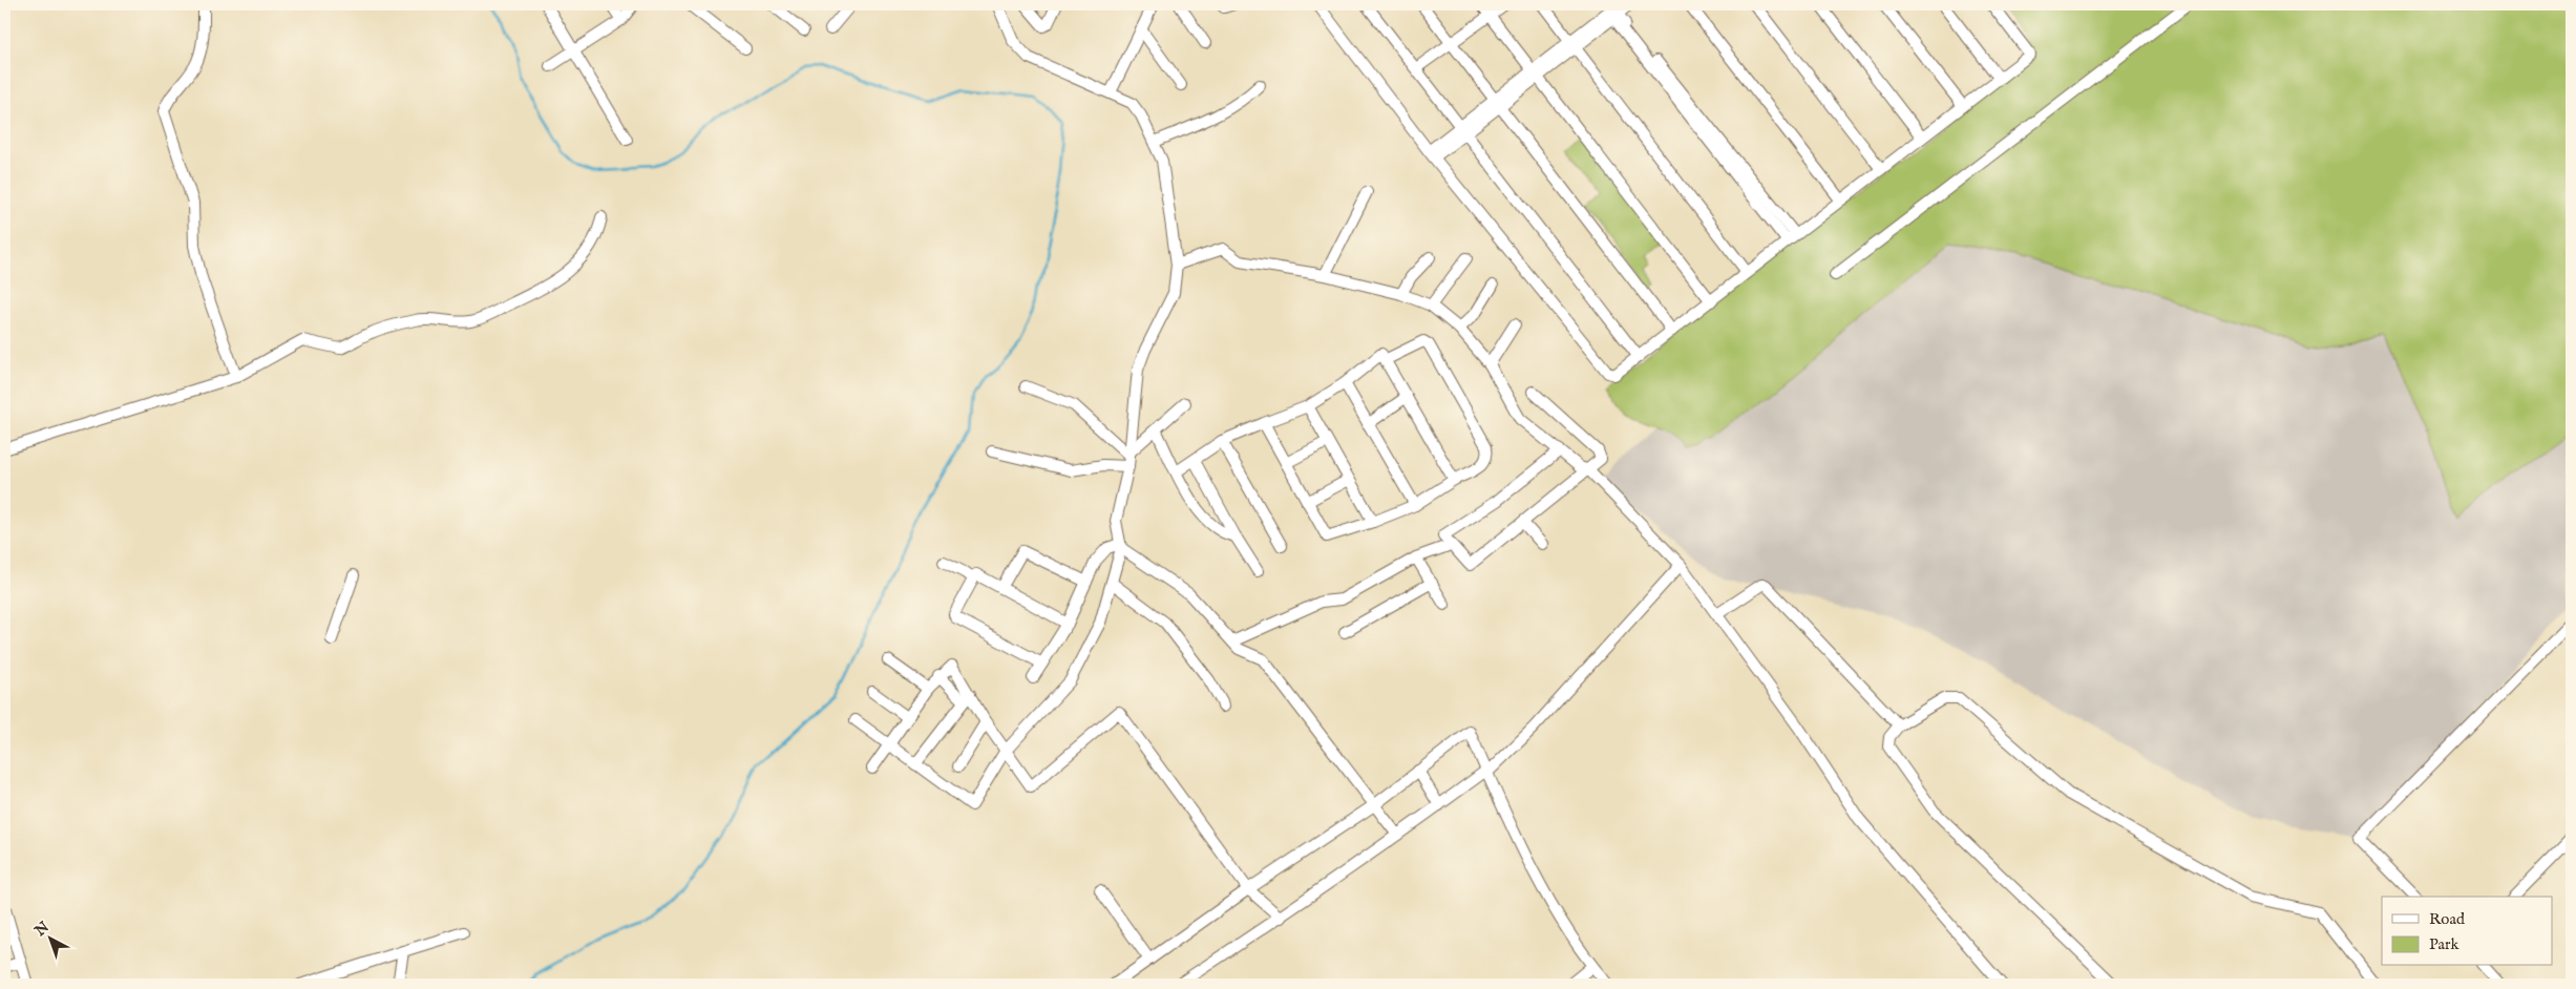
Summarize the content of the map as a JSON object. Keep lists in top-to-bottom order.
{
  "legend": ["Road", "Park"],
  "north": "top left"
}
